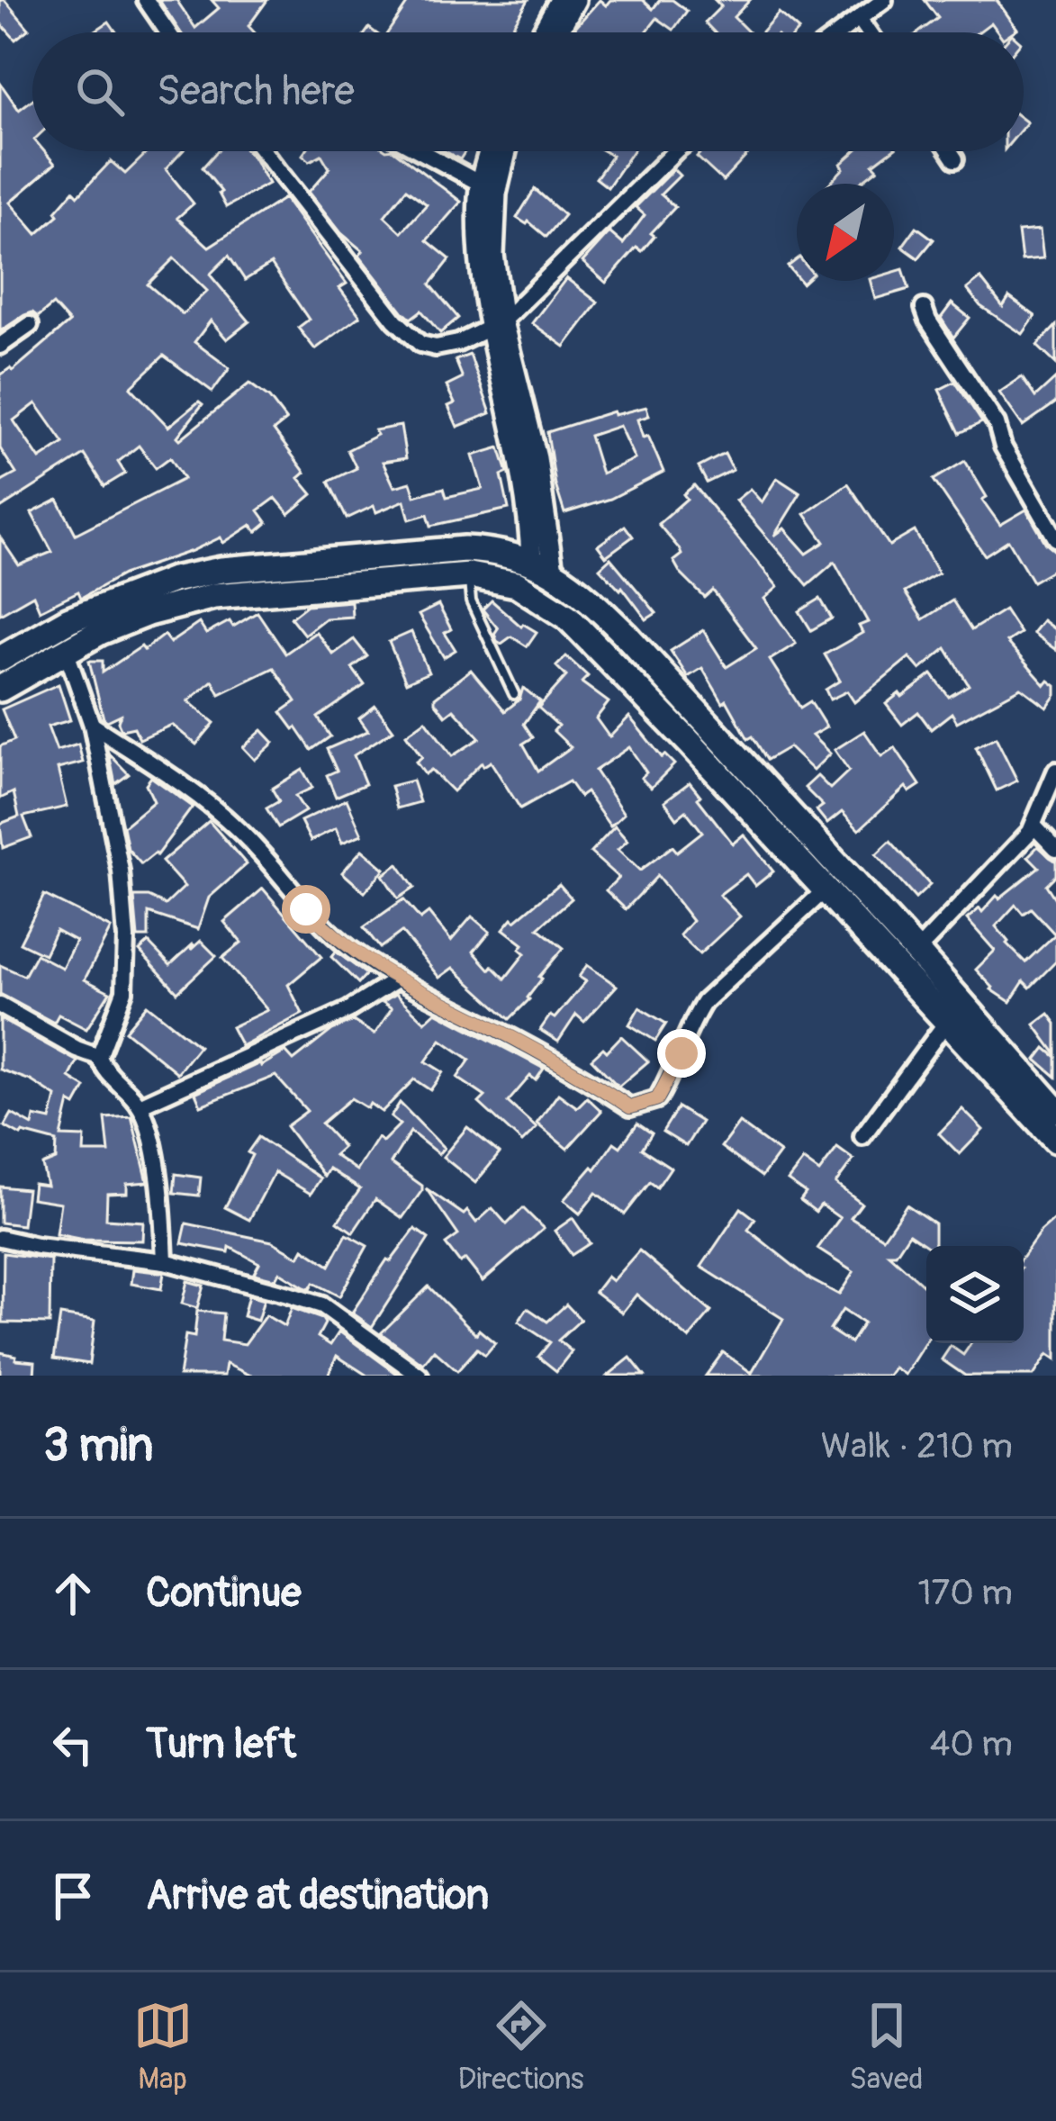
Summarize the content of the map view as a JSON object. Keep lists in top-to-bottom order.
{
  "north": "bottom left",
  "page": {
    "search": "Search here",
    "heading": ["3 min", "Walk · 210 m"],
    "list": [
      ["Continue", "170 m"],
      ["Turn left", "40 m"],
      "Arrive at destination"
    ],
    "nav": ["Map", "Directions", "Saved"]
  }
}
